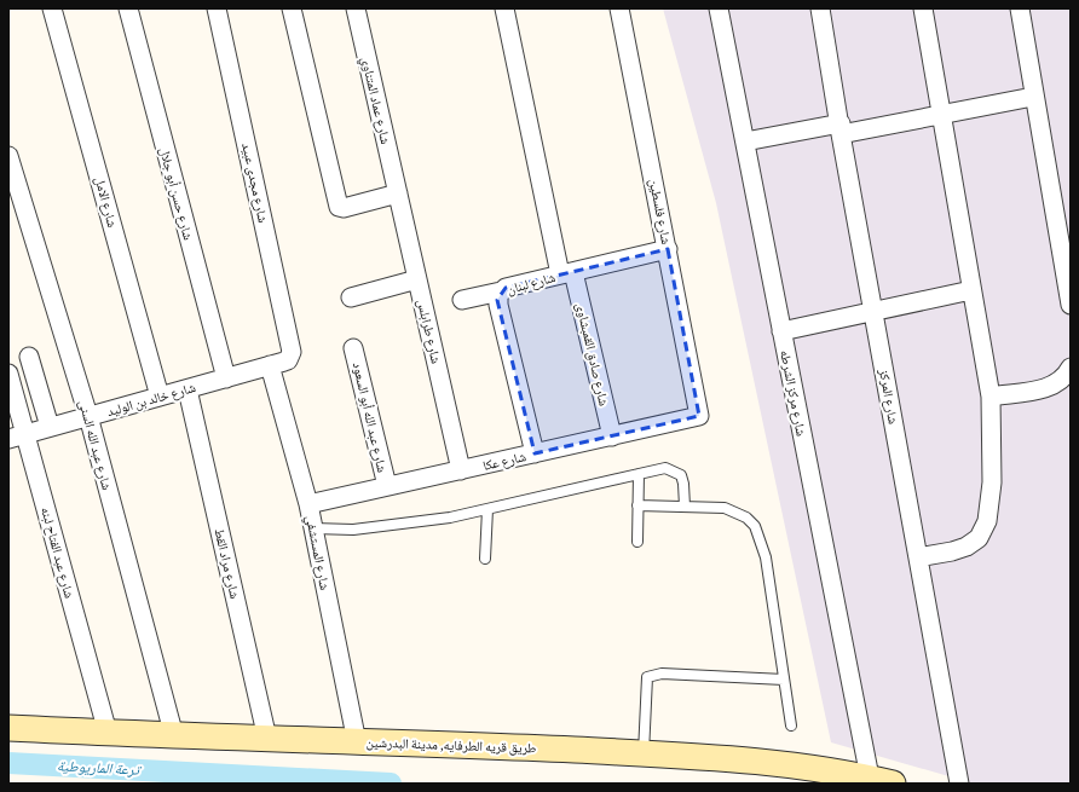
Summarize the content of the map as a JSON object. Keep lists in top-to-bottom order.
{
  "streets": {
    "main road": ["طريق قريه الطرفايه, مدينة البدرشين"],
    "street": [
      "شارع عماد المتناوي",
      "شارع مجدى عبيد",
      "شارع حسن أبو جلال",
      "شارع الامل",
      "شارع فلسطين",
      "شارع لبنان",
      "شارع طرابلس",
      "شارع صادق القمبشاوى",
      "شارع مركز الشرطه",
      "شارع المركز",
      "شارع خالد بن الوليد",
      "شارع عبد الله أبو السعود",
      "شارع عبد الله السنى",
      "شارع عكا",
      "شارع عبد الفتاح لبنه",
      "شارع المستشفي",
      "شارع مراد القط"
    ]
  },
  "crossings": [
    ["شارع عماد المتناوي", "شارع طرابلس"],
    ["شارع مجدى عبيد", "شارع خالد بن الوليد"],
    ["شارع حسن أبو جلال", "شارع خالد بن الوليد"],
    ["شارع الامل", "شارع خالد بن الوليد"],
    ["شارع فلسطين", "شارع لبنان"],
    ["شارع فلسطين", "شارع عكا"],
    ["شارع لبنان", "شارع صادق القمبشاوى"],
    ["شارع لبنان", "شارع عكا"],
    ["شارع طرابلس", "شارع عكا"],
    ["شارع صادق القمبشاوى", "شارع عكا"],
    ["شارع مركز الشرطه", "طريق قريه الطرفايه, مدينة البدرشين"],
    ["شارع خالد بن الوليد", "شارع عبد الله السنى"],
    ["شارع خالد بن الوليد", "شارع عبد الفتاح لبنه"],
    ["شارع خالد بن الوليد", "شارع المستشفي"],
    ["شارع خالد بن الوليد", "شارع مراد القط"],
    ["شارع عبد الله أبو السعود", "شارع عكا"],
    ["شارع عبد الله السنى", "طريق قريه الطرفايه, مدينة البدرشين"],
    ["شارع عكا", "شارع المستشفي"],
    ["شارع عبد الفتاح لبنه", "طريق قريه الطرفايه, مدينة البدرشين"],
    ["شارع المستشفي", "طريق قريه الطرفايه, مدينة البدرشين"],
    ["شارع مراد القط", "طريق قريه الطرفايه, مدينة البدرشين"]
  ],
  "water": ["ترعة الماريوطية"]
}
